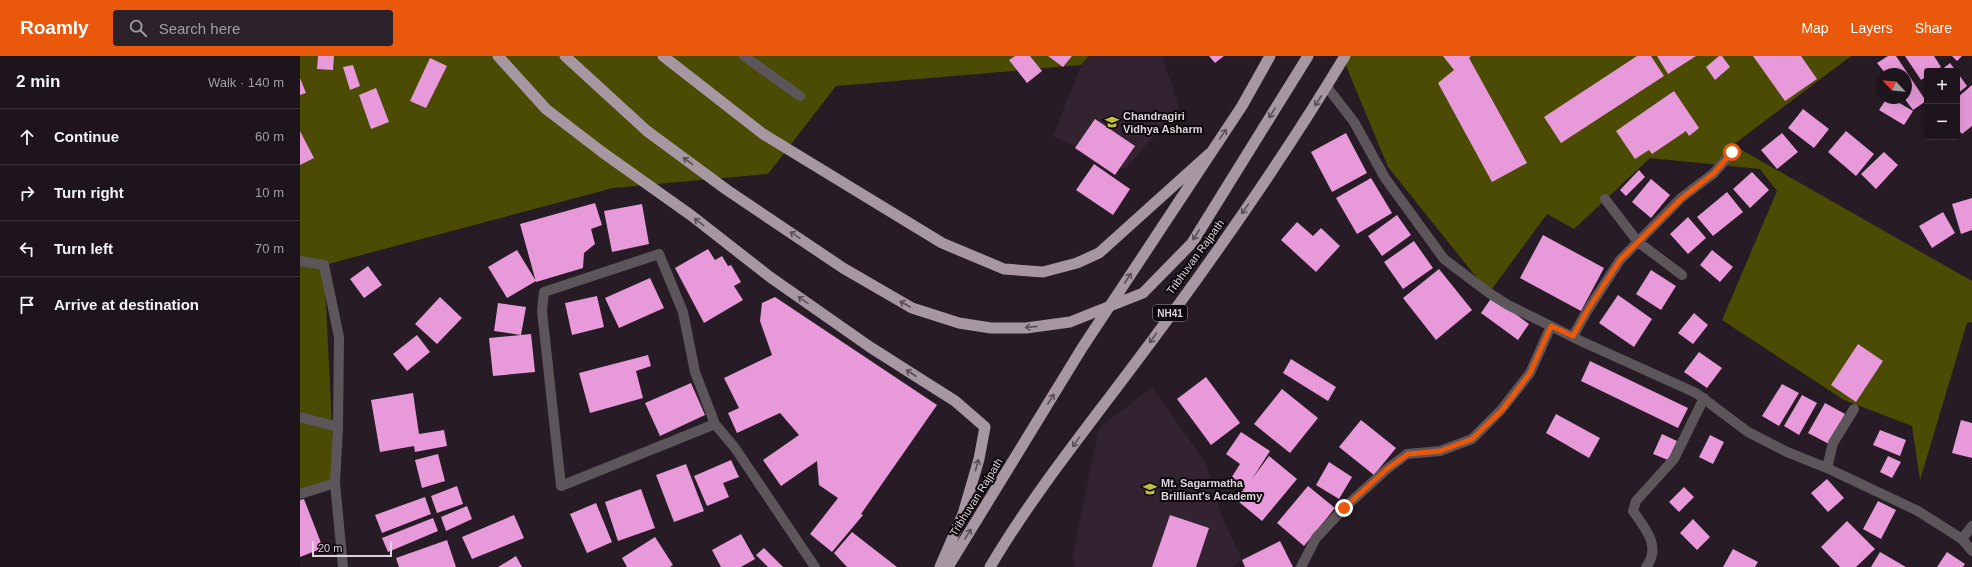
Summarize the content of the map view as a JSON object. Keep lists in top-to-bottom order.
{
  "streets": {
    "highway": ["Tribhuvan Rajpath", "NH41"]
  },
  "places": {
    "school or university": ["Chandragiri Vidhya Asharm", "Mt. Sagarmatha Brilliant's Academy"]
  },
  "scale_bar": "20 m",
  "north": "top left",
  "page": {
    "header": "Roamly",
    "search": "Search here",
    "nav": ["Map", "Layers", "Share"],
    "heading": ["2 min", "Walk · 140 m"],
    "map_buttons": ["+", "−"],
    "list": [
      ["Continue", "60 m"],
      ["Turn right", "10 m"],
      ["Turn left", "70 m"],
      "Arrive at destination"
    ],
    "scale": "20 m"
  }
}
